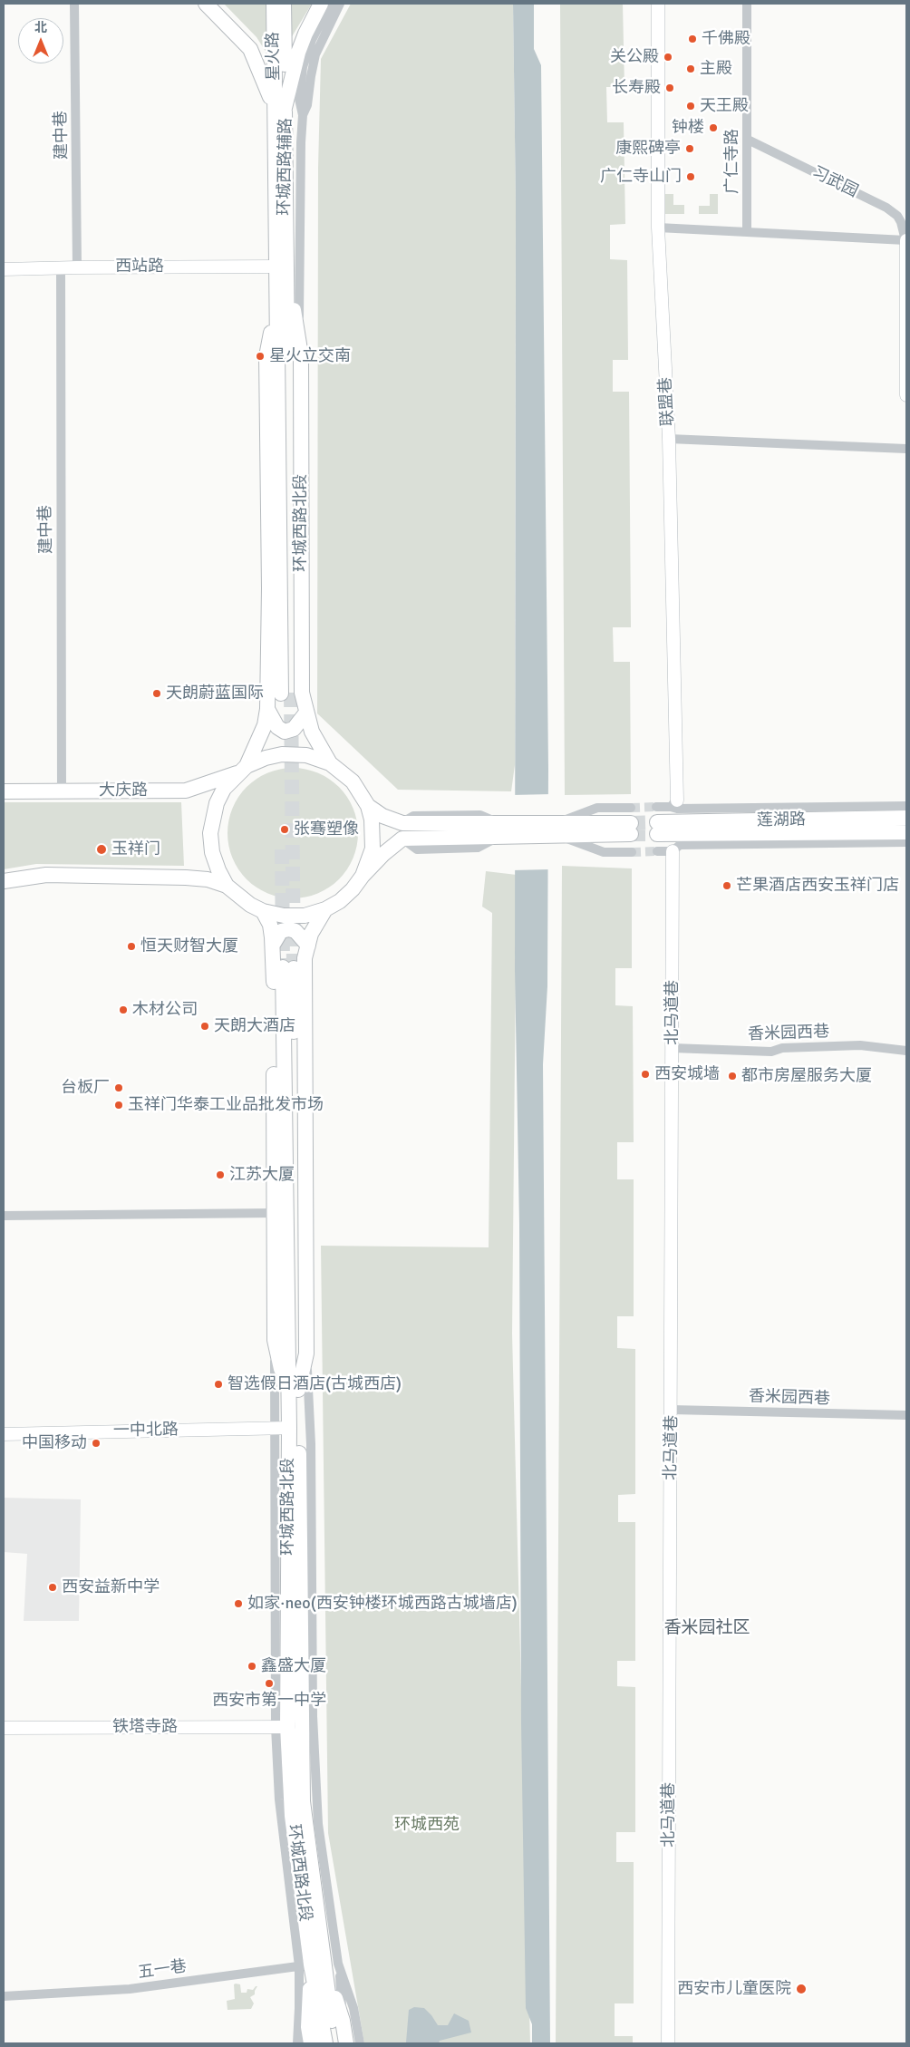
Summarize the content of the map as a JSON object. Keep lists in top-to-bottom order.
{
  "streets": {
    "main road": [
      "星火路",
      "环城西路北段",
      "大庆路",
      "莲湖路"
    ],
    "street": [
      "建中巷",
      "广仁寺路",
      "环城西路辅路",
      "习武园",
      "西站路",
      "联盟巷",
      "北马道巷",
      "香米园西巷",
      "一中北路",
      "铁塔寺路",
      "五一巷"
    ]
  },
  "crossings": [
    ["星火路", "环城西路北段"],
    ["建中巷", "西站路"],
    ["建中巷", "大庆路"],
    ["广仁寺路", "习武园"],
    ["环城西路辅路", "环城西路北段"],
    ["西站路", "环城西路北段"],
    ["环城西路北段", "大庆路"],
    ["环城西路北段", "一中北路"],
    ["环城西路北段", "铁塔寺路"],
    ["环城西路北段", "五一巷"],
    ["北马道巷", "香米园西巷"]
  ],
  "districts": ["香米园社区"],
  "parks": ["环城西苑"],
  "places": [
    "千佛殿",
    "关公殿",
    "主殿",
    "长寿殿",
    "天王殿",
    "钟楼",
    "康熙碑亭",
    "广仁寺山门",
    "星火立交南",
    "天朗蔚蓝国际",
    "张骞塑像",
    "玉祥门",
    "芒果酒店西安玉祥门店",
    "恒天财智大厦",
    "木材公司",
    "天朗大酒店",
    "西安城墙",
    "都市房屋服务大厦",
    "台板厂",
    "玉祥门华泰工业品批发市场",
    "江苏大厦",
    "智选假日酒店(古城西店)",
    "中国移动",
    "西安益新中学",
    "如家·neo(西安钟楼环城西路古城墙店)",
    "鑫盛大厦",
    "西安市第一中学",
    "西安市儿童医院"
  ],
  "north": "top"
}
